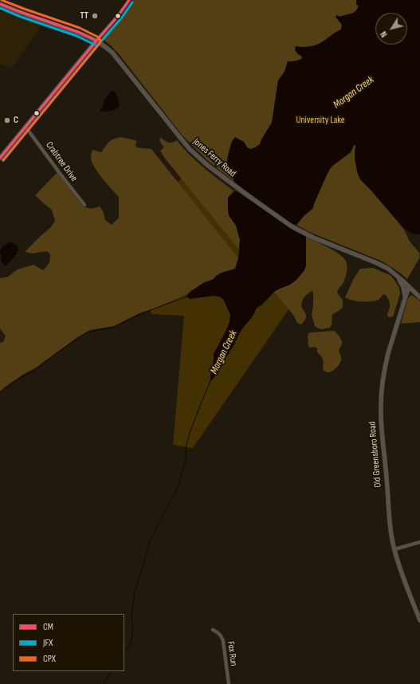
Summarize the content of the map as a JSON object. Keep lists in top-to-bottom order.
{
  "streets": {
    "street": [
      "Jones Ferry Road",
      "Crabtree Drive",
      "Old Greensboro Road",
      "Fox Run"
    ]
  },
  "crossings": [
    ["Jones Ferry Road", "Old Greensboro Road"]
  ],
  "water": ["Morgan Creek"],
  "parks": ["University Lake"],
  "places": ["TT", "C"],
  "lines": ["transit line CM", "transit line CPX", "transit line JFX"],
  "legend": ["CM", "JFX", "CPX"],
  "north": "bottom left"
}
